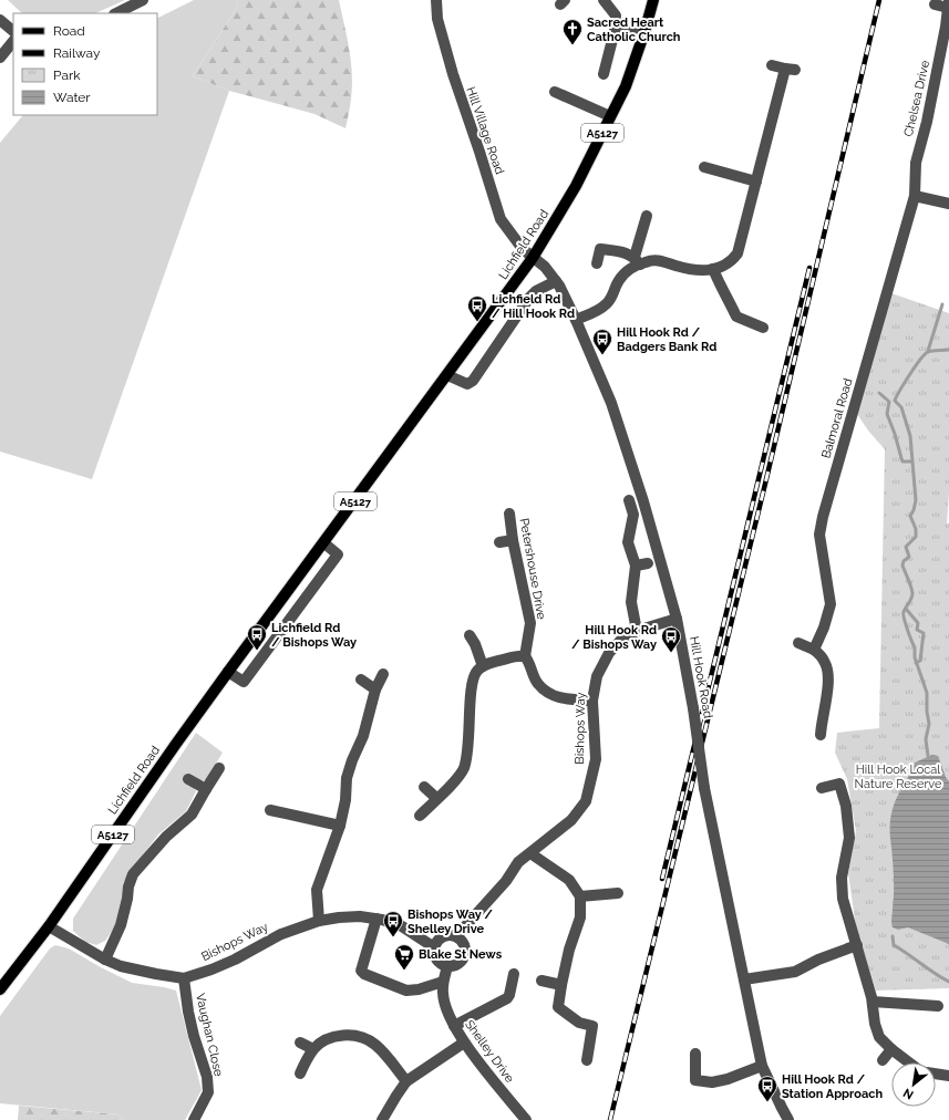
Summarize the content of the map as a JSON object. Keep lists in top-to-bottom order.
{
  "streets": {
    "main road": ["A5127", "Lichfield Road"],
    "street": [
      "Chelsea Drive",
      "Hill Village Road",
      "Balmoral Road",
      "Petershouse Drive",
      "Hill Hook Road",
      "Bishops Way",
      "Vaughan Close",
      "Shelley Drive"
    ]
  },
  "crossings": [
    ["Chelsea Drive", "Balmoral Road"],
    ["Hill Village Road", "Lichfield Road"],
    ["Hill Village Road", "Hill Hook Road"],
    ["Lichfield Road", "Hill Hook Road"],
    ["Lichfield Road", "Bishops Way"],
    ["Hill Hook Road", "Bishops Way"],
    ["Bishops Way", "Vaughan Close"],
    ["Bishops Way", "Shelley Drive"]
  ],
  "parks": ["Hill Hook Local Nature Reserve"],
  "places": {
    "church": ["Sacred Heart Catholic Church"],
    "bus stop": [
      "Lichfield Rd / Hill Hook Rd",
      "Hill Hook Rd / Badgers Bank Rd",
      "Lichfield Rd / Bishops Way",
      "Hill Hook Rd / Bishops Way",
      "Bishops Way / Shelley Drive",
      "Hill Hook Rd / Station Approach"
    ],
    "supermarket": ["Blake St News"]
  },
  "legend": [
    "Road",
    "Railway",
    "Park",
    "Water"
  ],
  "north": "bottom left"
}
